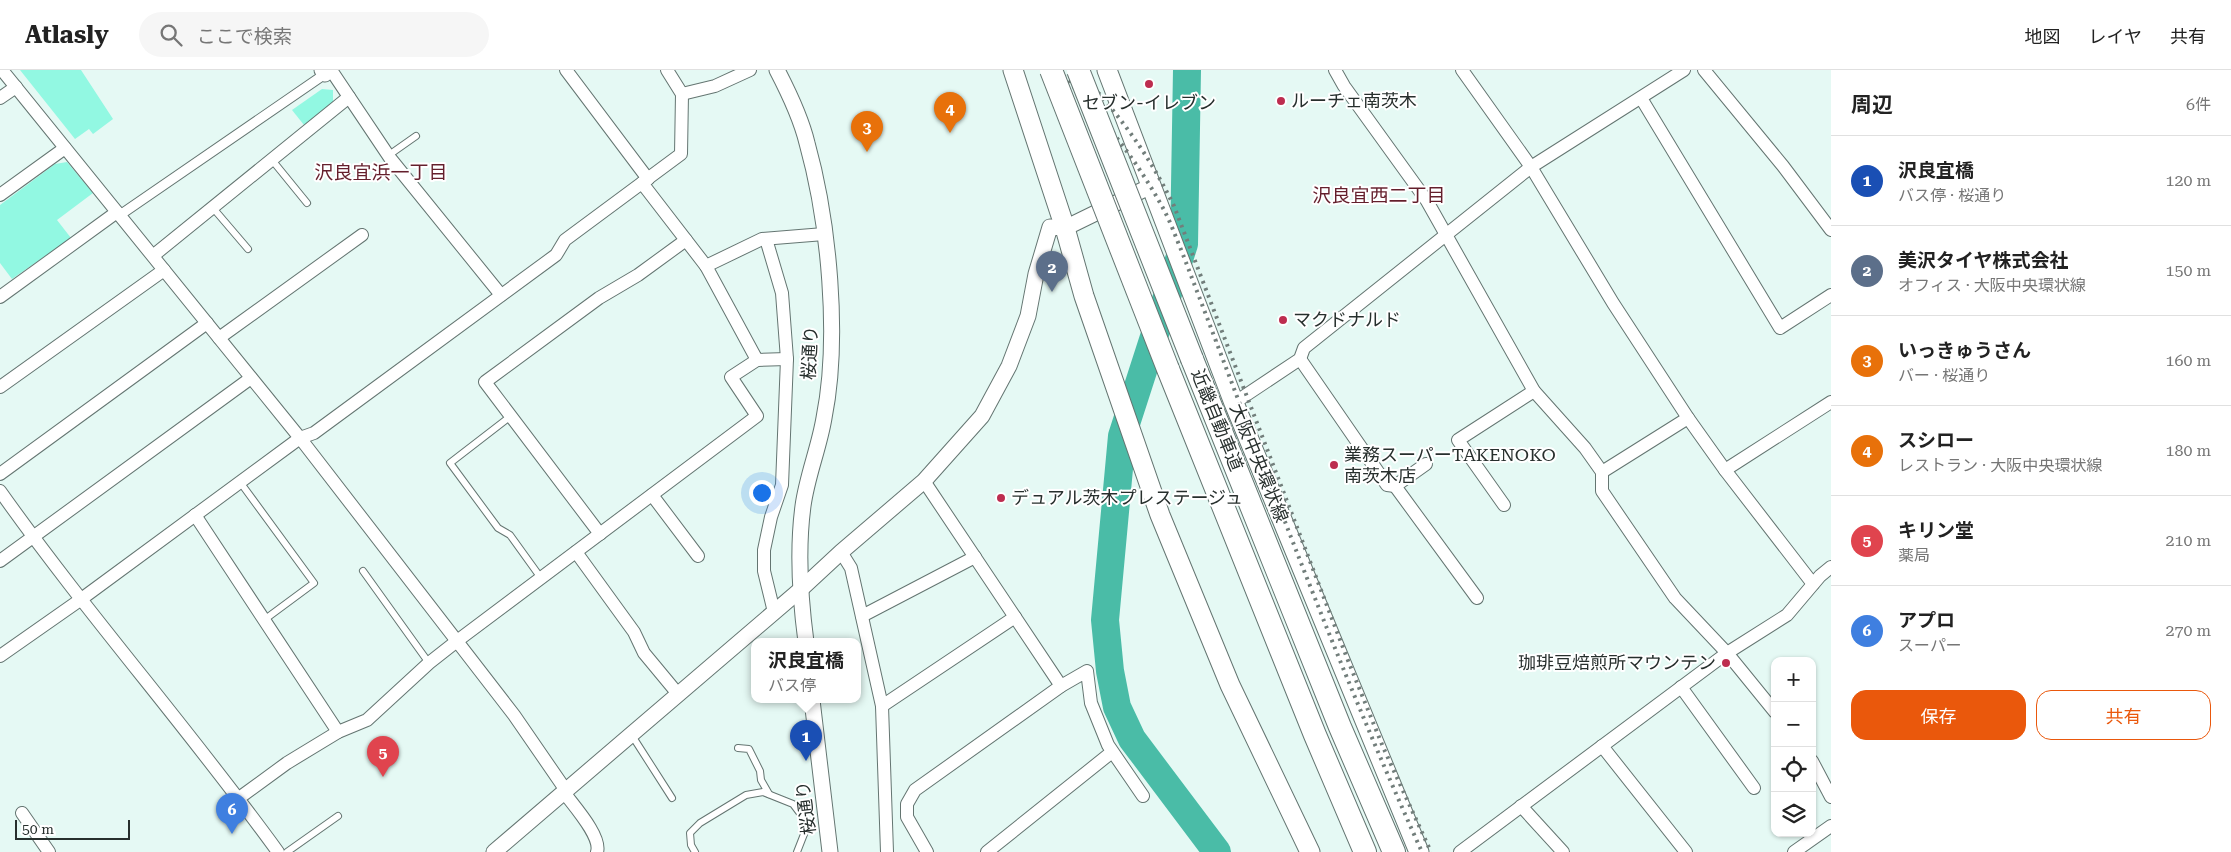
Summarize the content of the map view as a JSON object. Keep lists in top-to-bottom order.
{
  "streets": {
    "highway": ["近畿自動車道"],
    "main road": ["大阪中央環状線"],
    "street": ["桜通り"]
  },
  "districts": ["沢良宜浜一丁目", "沢良宜西二丁目"],
  "places": [
    "セブン-イレブン",
    "ルーチェ南茨木",
    "マクドナルド",
    "業務スーパーTAKENOKO 南茨木店",
    "デュアル茨木プレステージュ",
    "珈琲豆焙煎所マウンテン"
  ],
  "scale_bar": "50 m",
  "page": {
    "header": "Atlasly",
    "search": "ここで検索",
    "nav": ["地図", "レイヤ", "共有"],
    "heading": ["周辺", "6件"],
    "pins": [
      "4",
      "3",
      "2",
      "1",
      "5",
      "6"
    ],
    "list": [
      {
        "mark": "1",
        "name": "沢良宜橋",
        "note": "バス停 · 桜通り",
        "value": "120 m"
      },
      {
        "mark": "2",
        "name": "美沢タイヤ株式会社",
        "note": "オフィス · 大阪中央環状線",
        "value": "150 m"
      },
      {
        "mark": "3",
        "name": "いっきゅうさん",
        "note": "バー · 桜通り",
        "value": "160 m"
      },
      {
        "mark": "4",
        "name": "スシロー",
        "note": "レストラン · 大阪中央環状線",
        "value": "180 m"
      },
      {
        "mark": "5",
        "name": "キリン堂",
        "note": "薬局",
        "value": "210 m"
      },
      {
        "mark": "6",
        "name": "アプロ",
        "note": "スーパー",
        "value": "270 m"
      }
    ],
    "popup": ["沢良宜橋", "バス停"],
    "map_buttons": ["+", "−"],
    "buttons": ["保存", "共有"],
    "scale": "50 m"
  }
}
